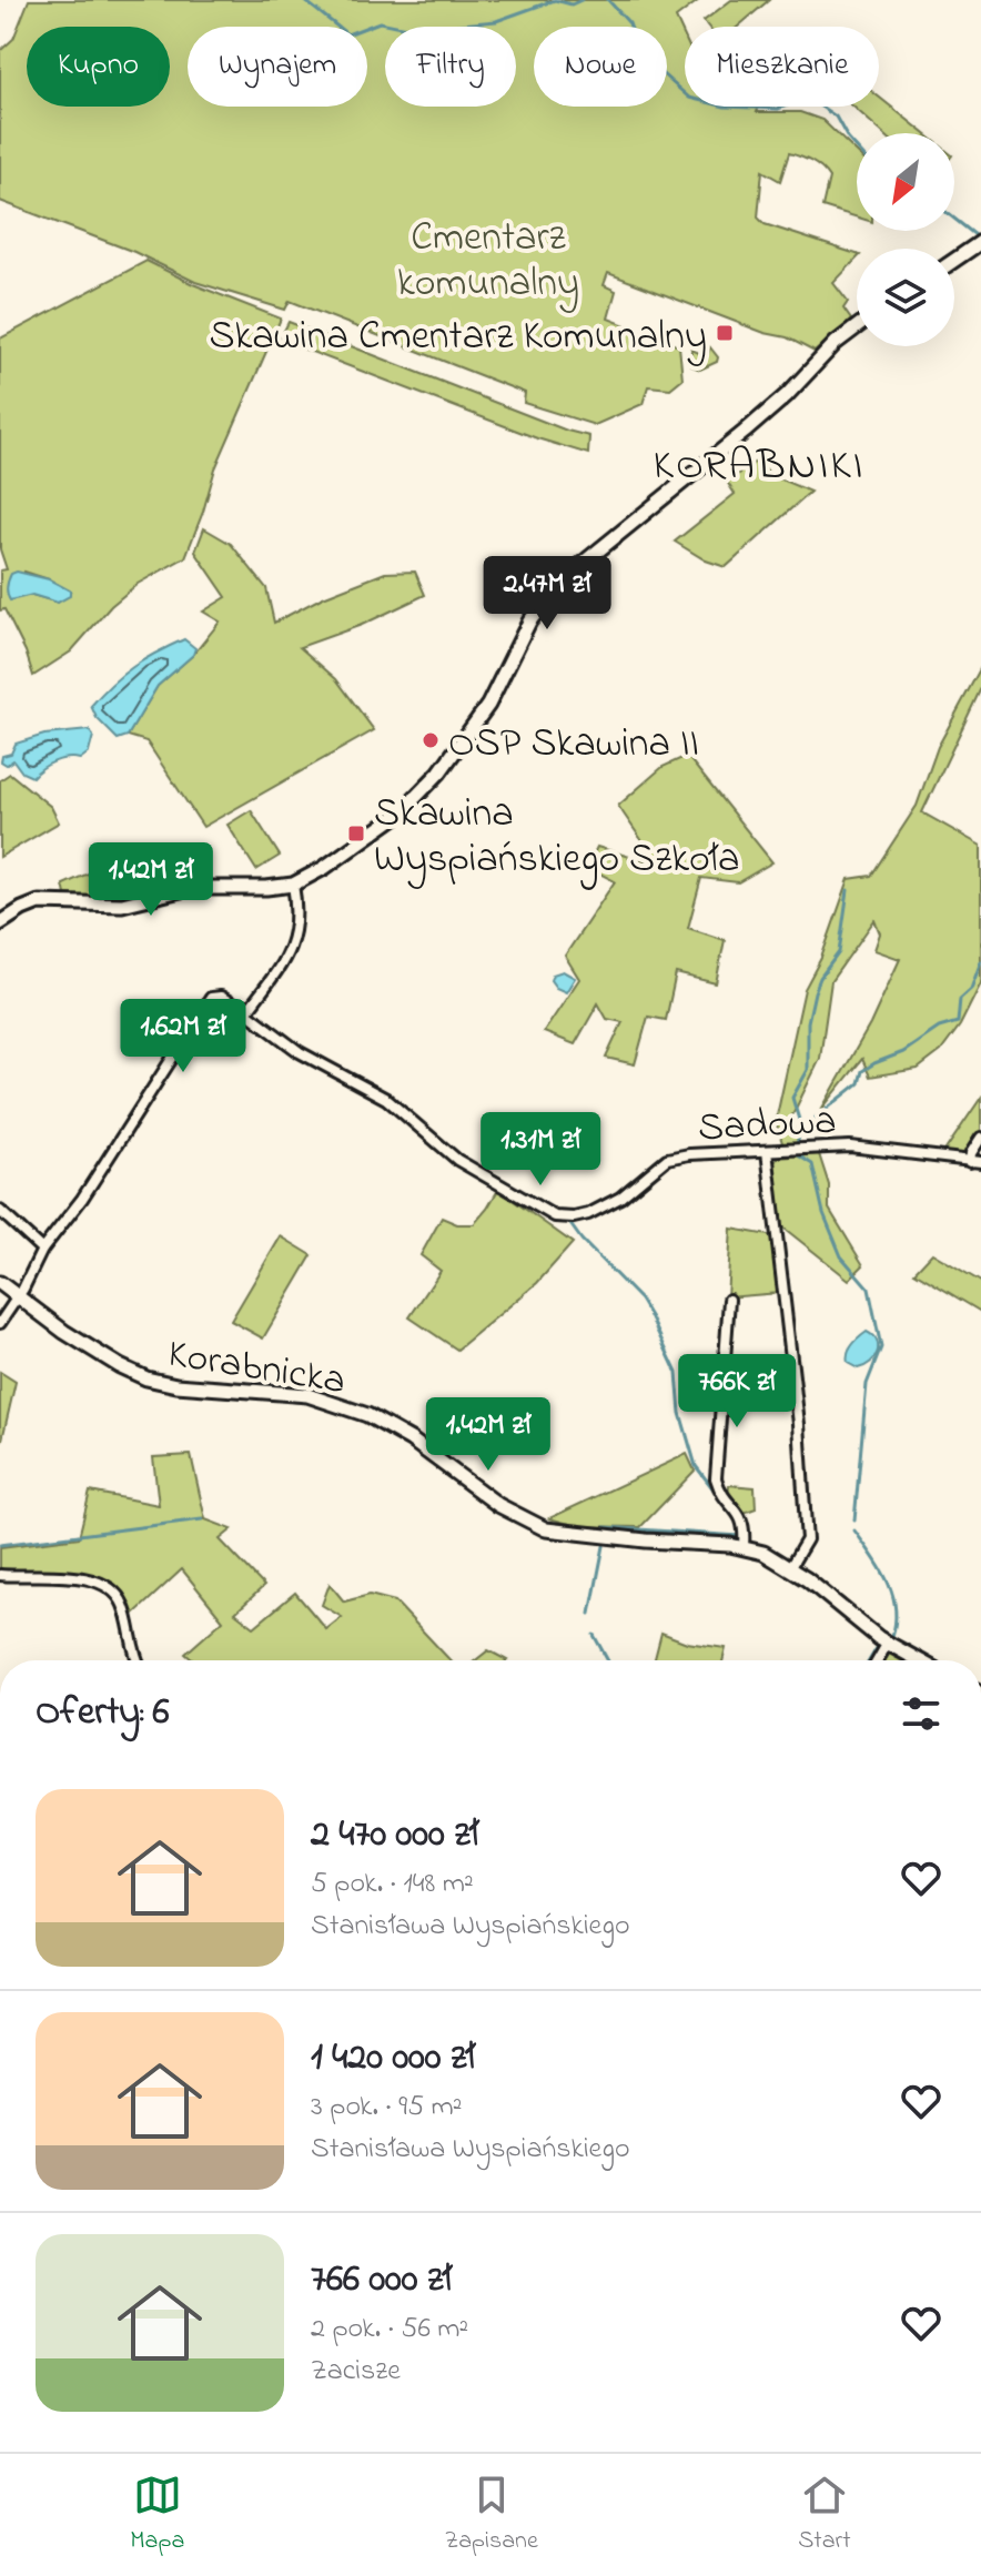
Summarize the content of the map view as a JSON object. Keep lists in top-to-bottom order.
{
  "streets": {
    "street": ["Sadowa", "Korabnicka"]
  },
  "districts": ["KORABNIKI"],
  "parks": ["Cmentarz komunalny"],
  "places": {
    "transit": ["Skawina Cmentarz Komunalny", "Skawina Wyspiańskiego Szkoła"],
    "other": ["OSP Skawina II"]
  },
  "north": "bottom left",
  "page": {
    "chip": [
      "Kupno",
      "Wynajem",
      "Filtry",
      "Nowe",
      "Mieszkanie"
    ],
    "price": [
      "2.47M zł",
      "1.42M zł",
      "1.62M zł",
      "1.31M zł",
      "766K zł",
      "1.42M zł"
    ],
    "heading": "Oferty: 6",
    "list": [
      {
        "name": "2 470 000 zł",
        "note": "5 pok. · 148 m² · Stanisława Wyspiańskiego"
      },
      {
        "name": "1 420 000 zł",
        "note": "3 pok. · 95 m² · Stanisława Wyspiańskiego"
      },
      {
        "name": "766 000 zł",
        "note": "2 pok. · 56 m² · Zacisze"
      }
    ],
    "tabs": ["Mapa", "Zapisane", "Start"]
  }
}
